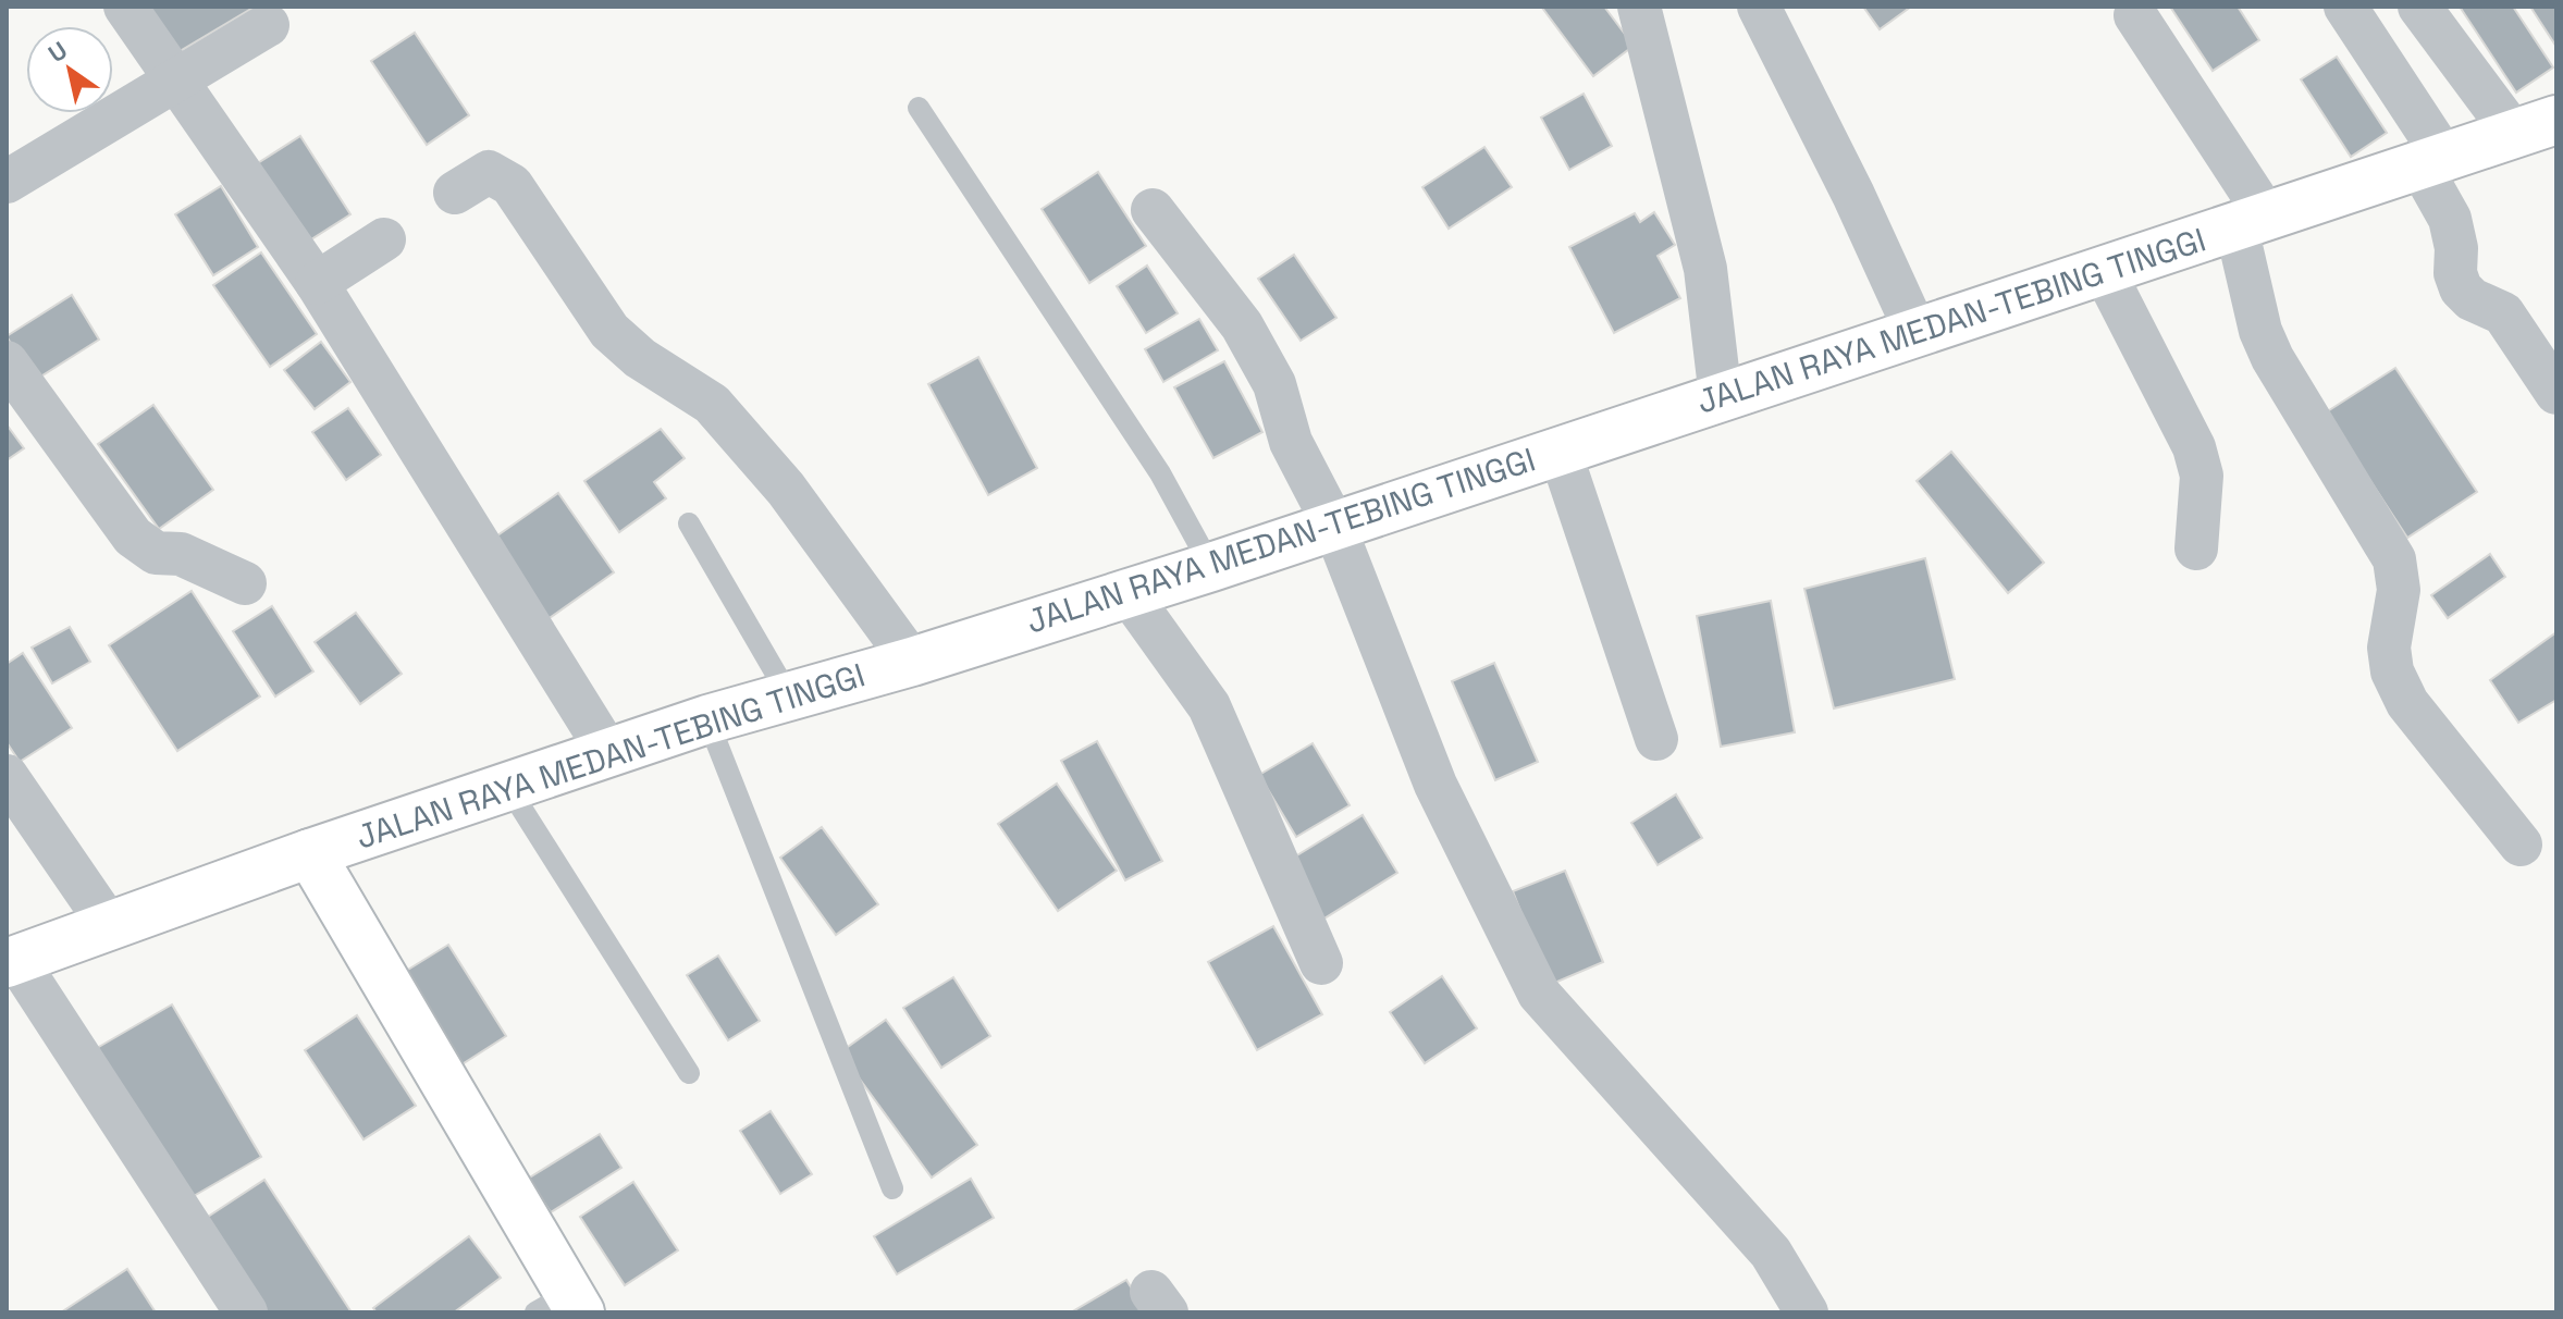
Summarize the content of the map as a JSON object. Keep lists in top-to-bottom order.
{
  "streets": {
    "main road": ["JALAN RAYA MEDAN-TEBING TINGGI"]
  },
  "north": "top left"
}
